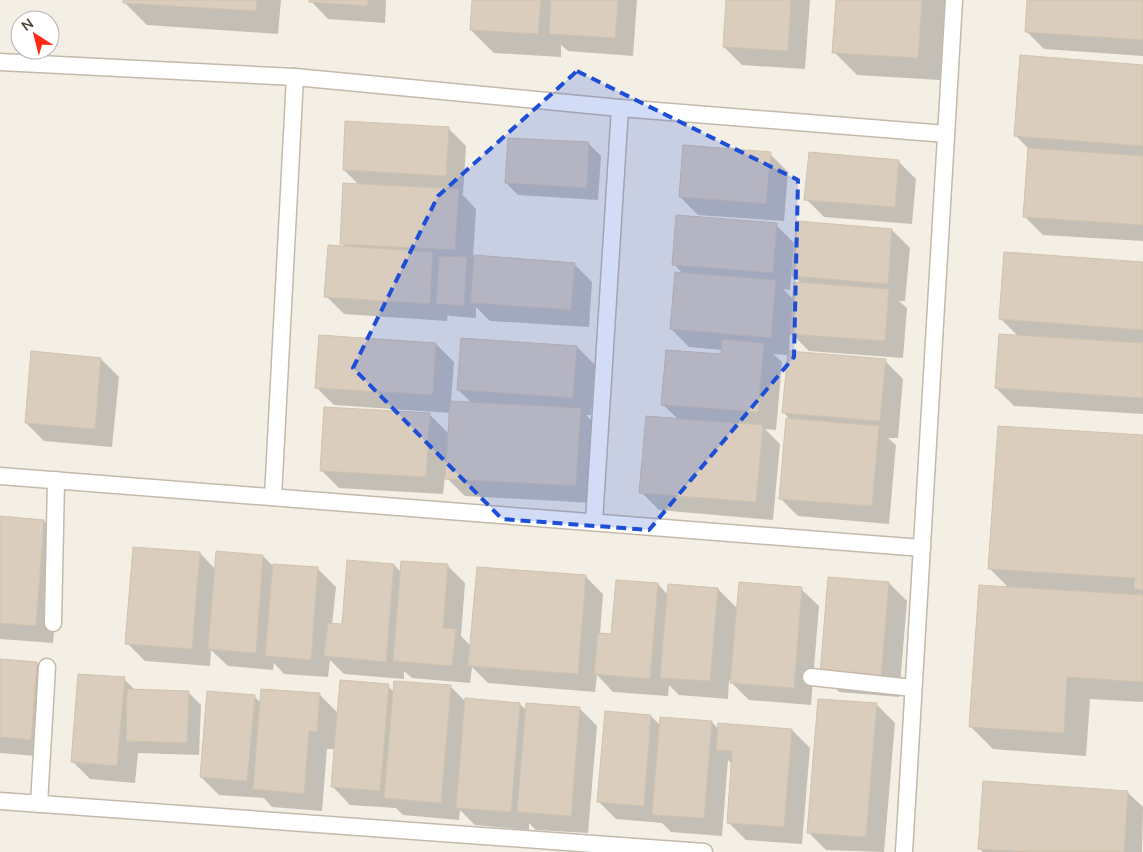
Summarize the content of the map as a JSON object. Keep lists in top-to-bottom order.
{
  "north": "top left"
}
